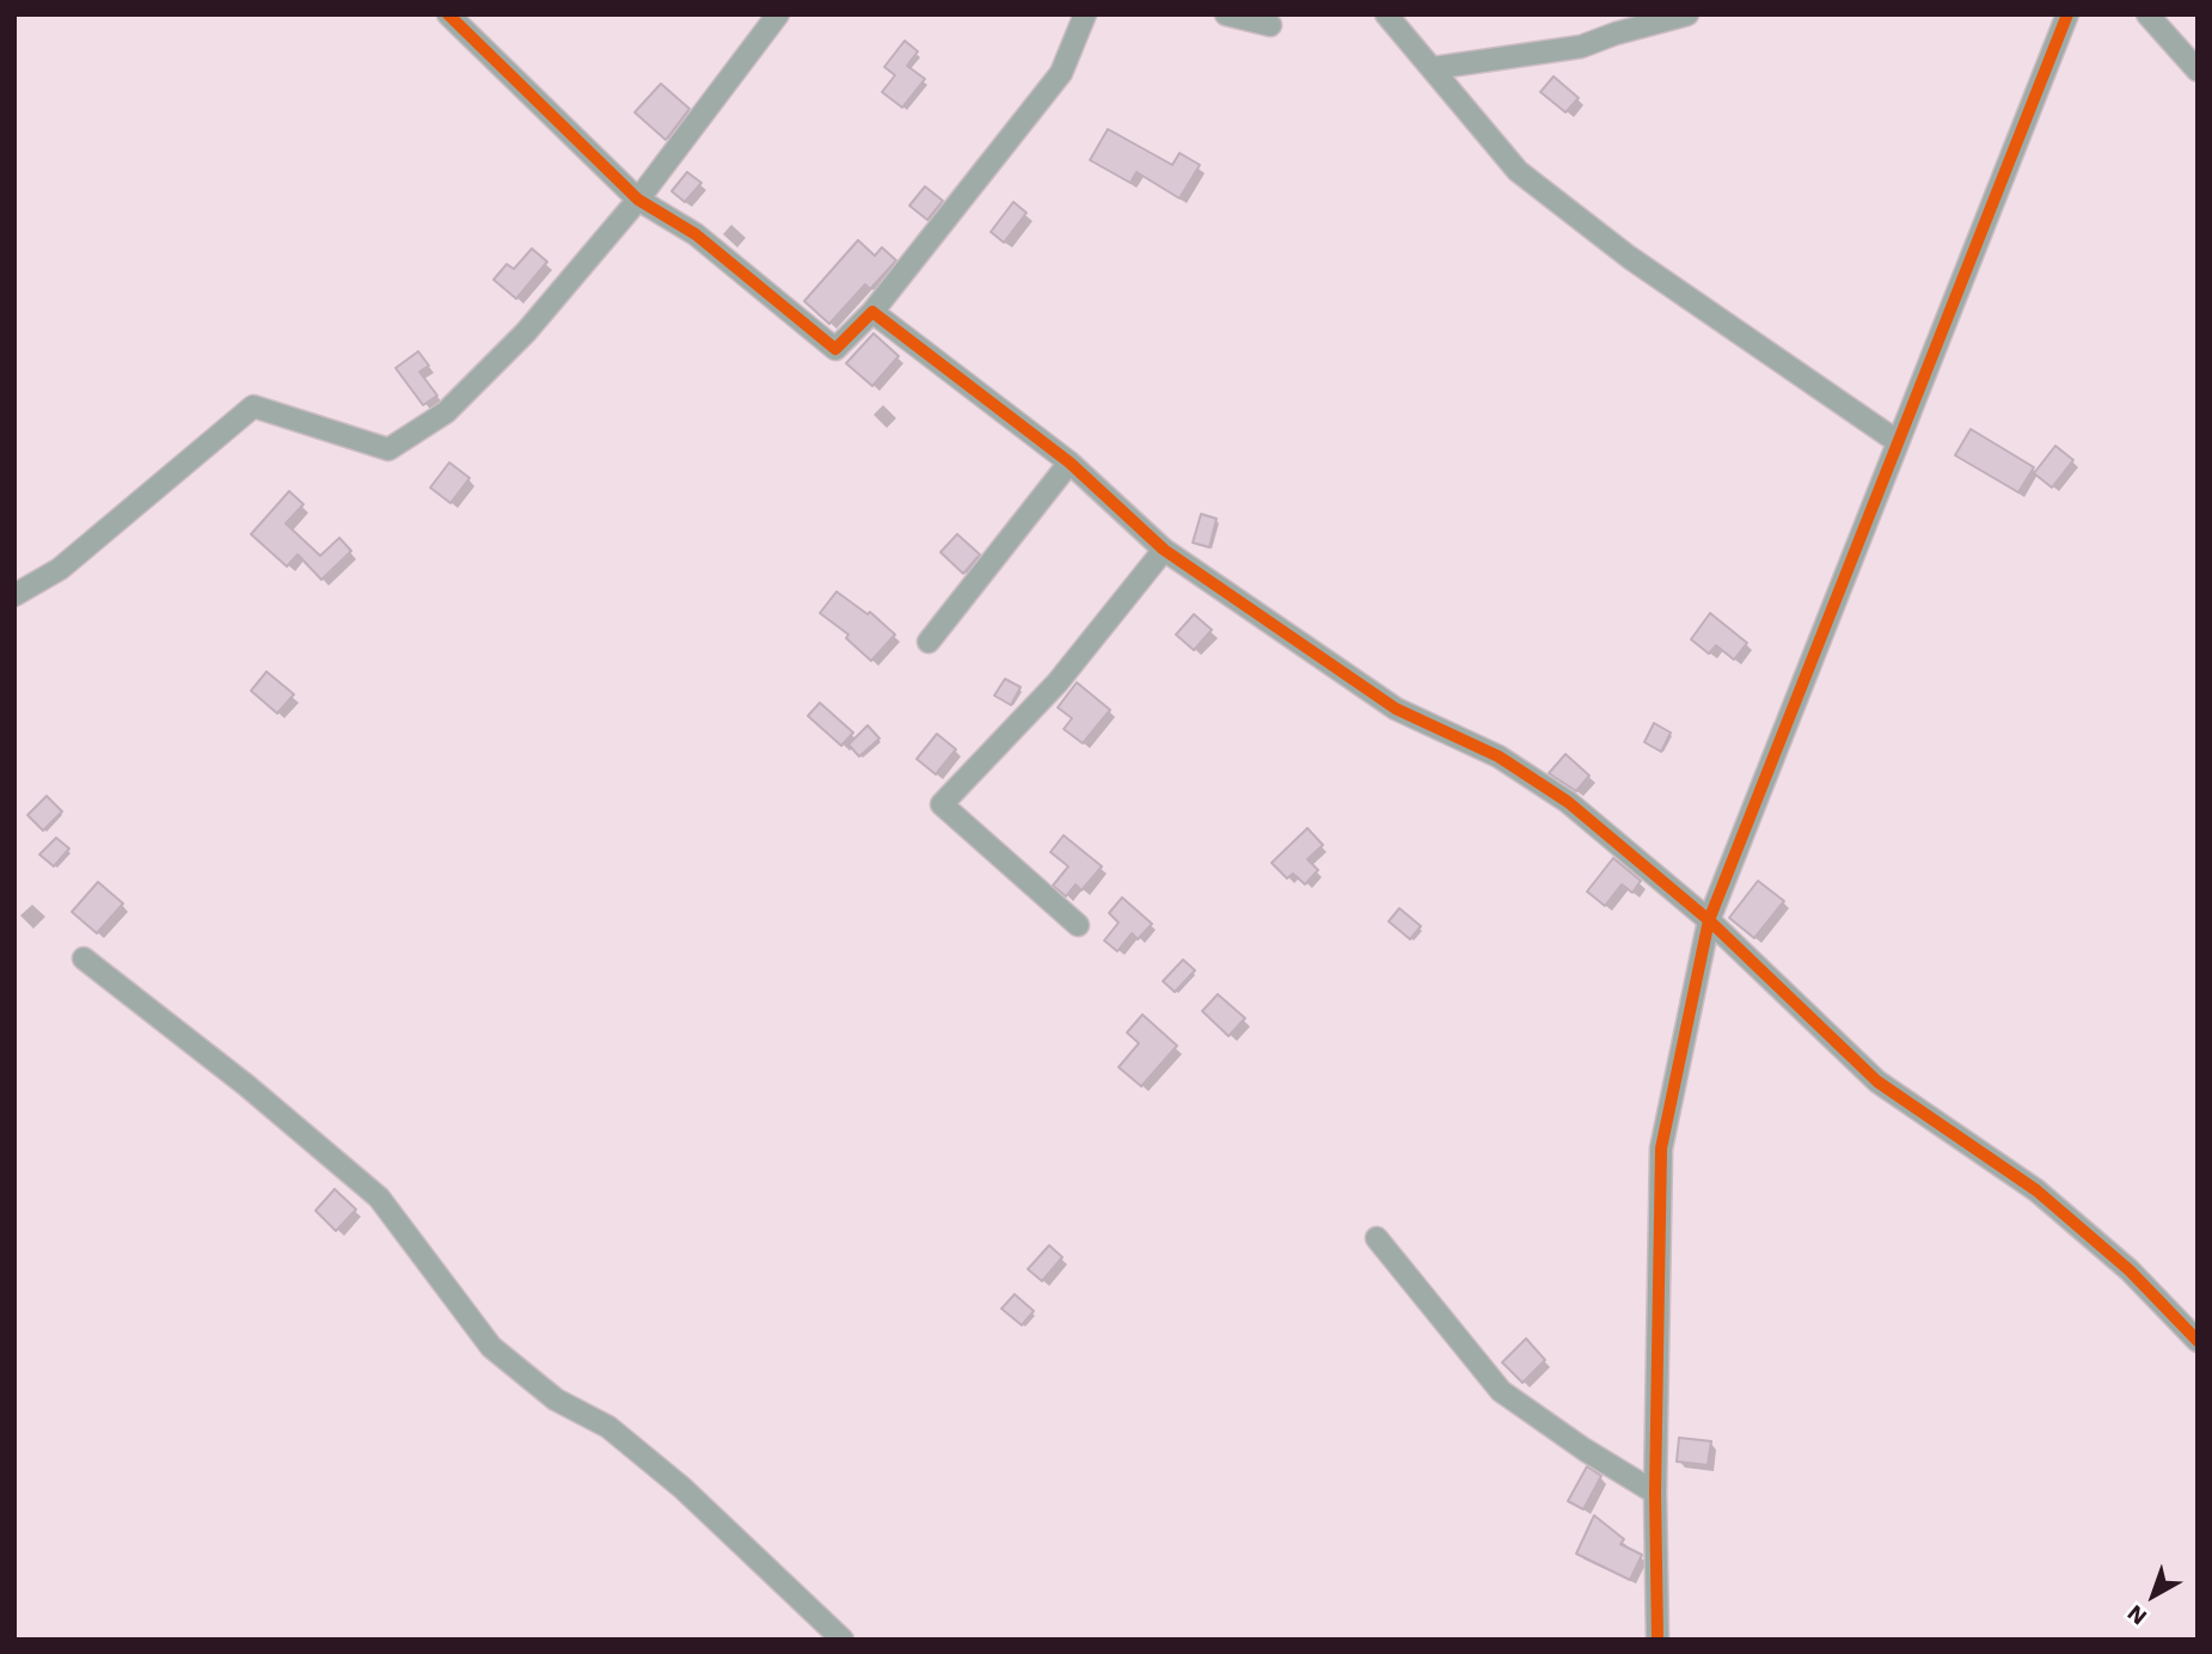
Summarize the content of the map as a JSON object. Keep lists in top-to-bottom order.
{
  "north": "bottom left"
}
